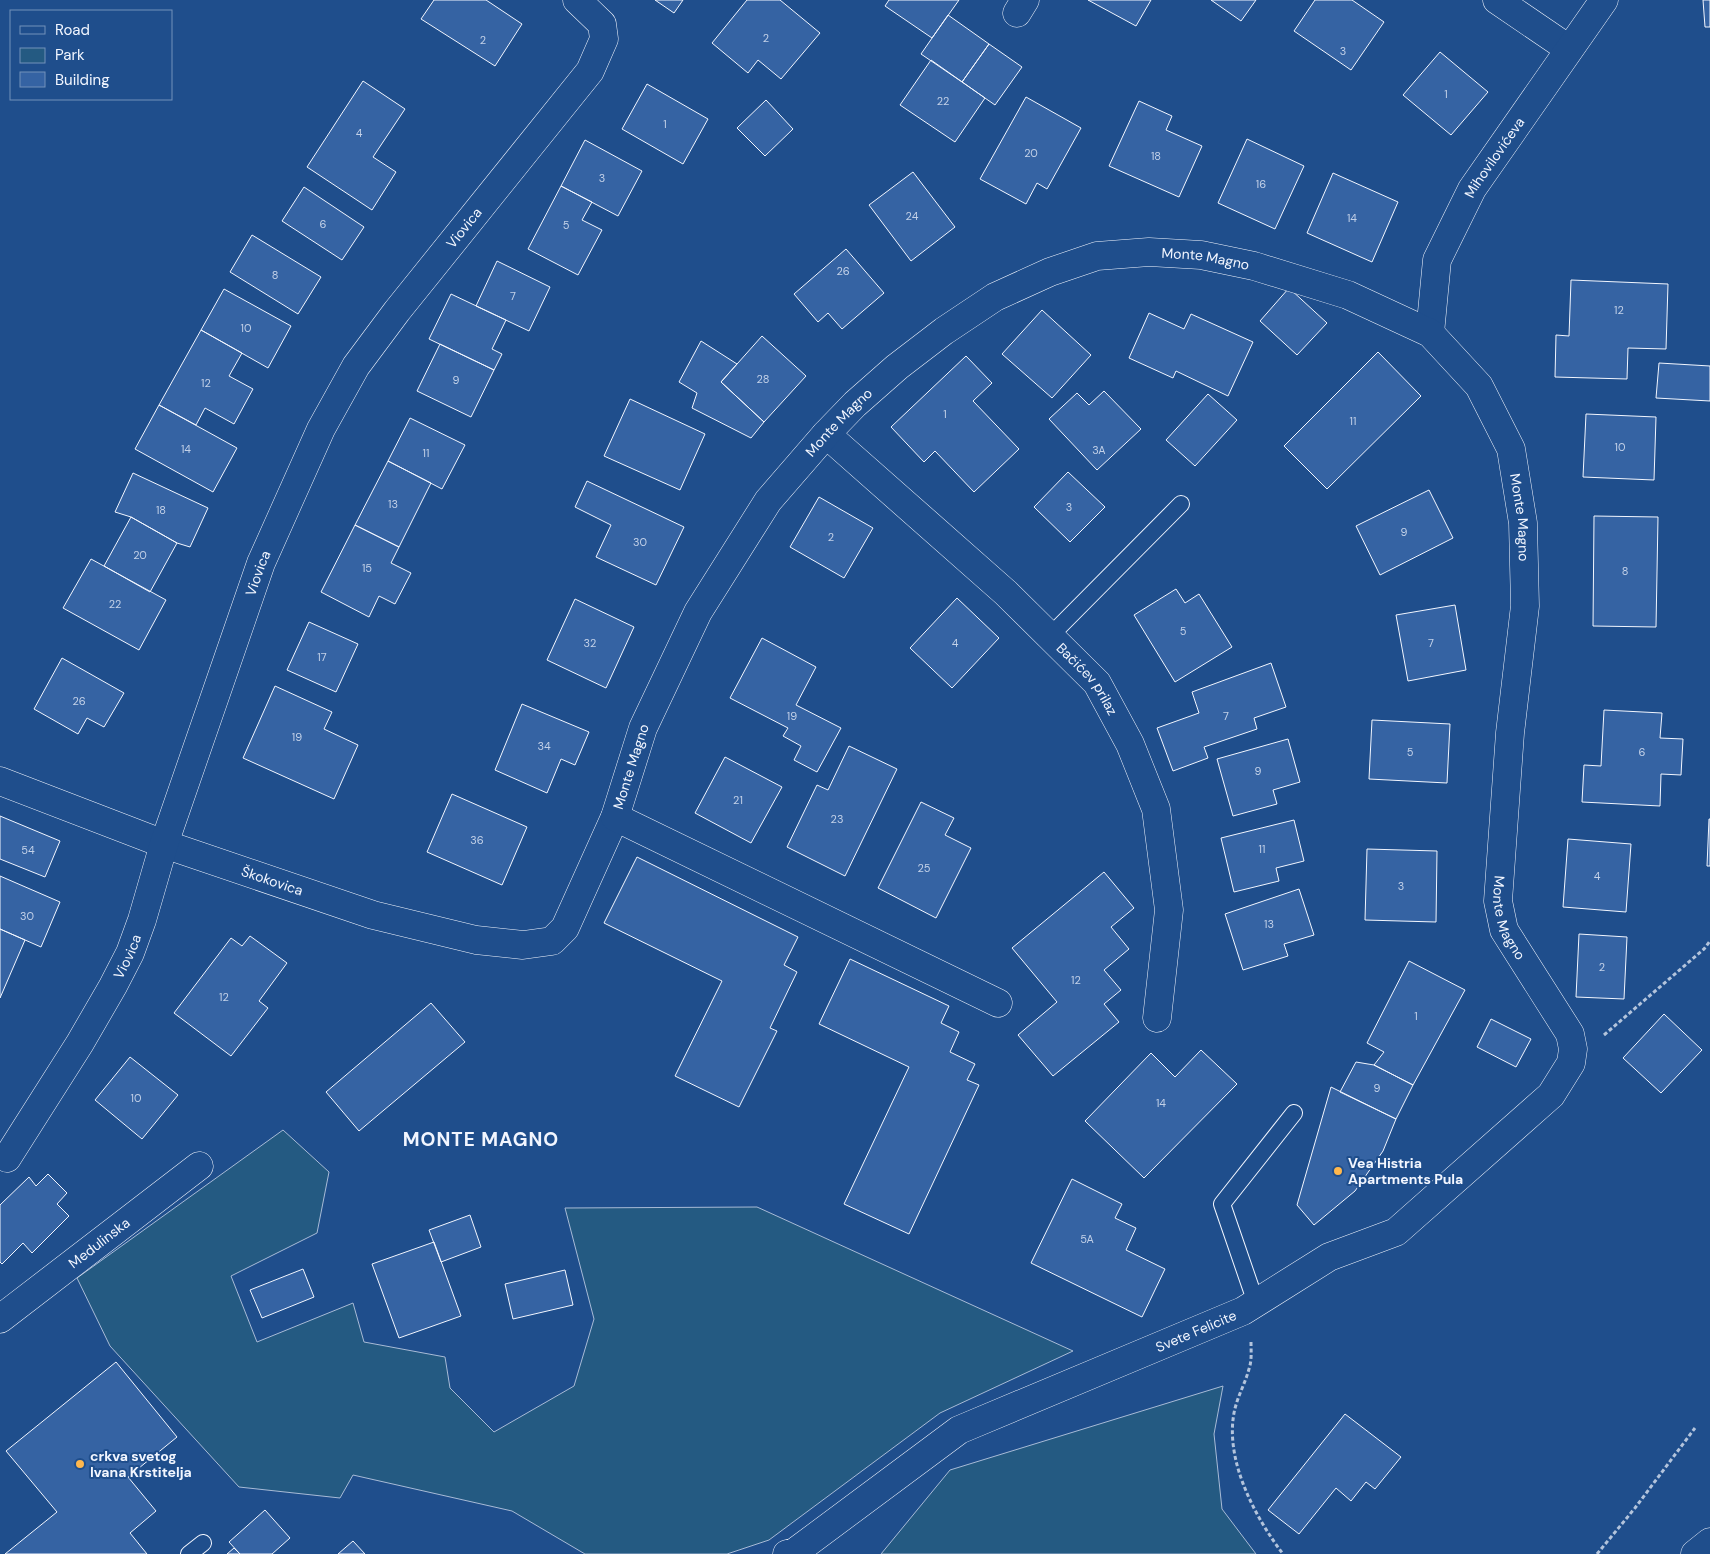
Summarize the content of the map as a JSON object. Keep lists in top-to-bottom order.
{
  "streets": {
    "street": [
      "Mihovilovićeva",
      "Viovica",
      "Monte Magno",
      "Bačićev prilaz",
      "Škokovica",
      "Medulinska",
      "Svete Felicite"
    ]
  },
  "crossings": [
    ["Mihovilovićeva", "Monte Magno"],
    ["Viovica", "Škokovica"],
    ["Monte Magno", "Bačićev prilaz"],
    ["Monte Magno", "Škokovica"],
    ["Monte Magno", "Svete Felicite"]
  ],
  "districts": ["MONTE MAGNO"],
  "places": ["Vea Histria Apartments Pula", "crkva svetog Ivana Krstitelja"],
  "house_numbers": [
    "2",
    "2",
    "3",
    "1",
    "22",
    "1",
    "4",
    "20",
    "18",
    "3",
    "16",
    "24",
    "14",
    "6",
    "5",
    "26",
    "8",
    "7",
    "12",
    "10",
    "28",
    "9",
    "12",
    "1",
    "11",
    "10",
    "14",
    "3A",
    "11",
    "13",
    "3",
    "18",
    "9",
    "2",
    "30",
    "20",
    "15",
    "8",
    "22",
    "5",
    "32",
    "4",
    "7",
    "17",
    "26",
    "19",
    "7",
    "19",
    "34",
    "5",
    "6",
    "9",
    "21",
    "23",
    "36",
    "11",
    "54",
    "25",
    "4",
    "3",
    "30",
    "13",
    "2",
    "12",
    "12",
    "1",
    "9",
    "10",
    "14",
    "5A"
  ],
  "legend": ["Road", "Park", "Building"]
}
